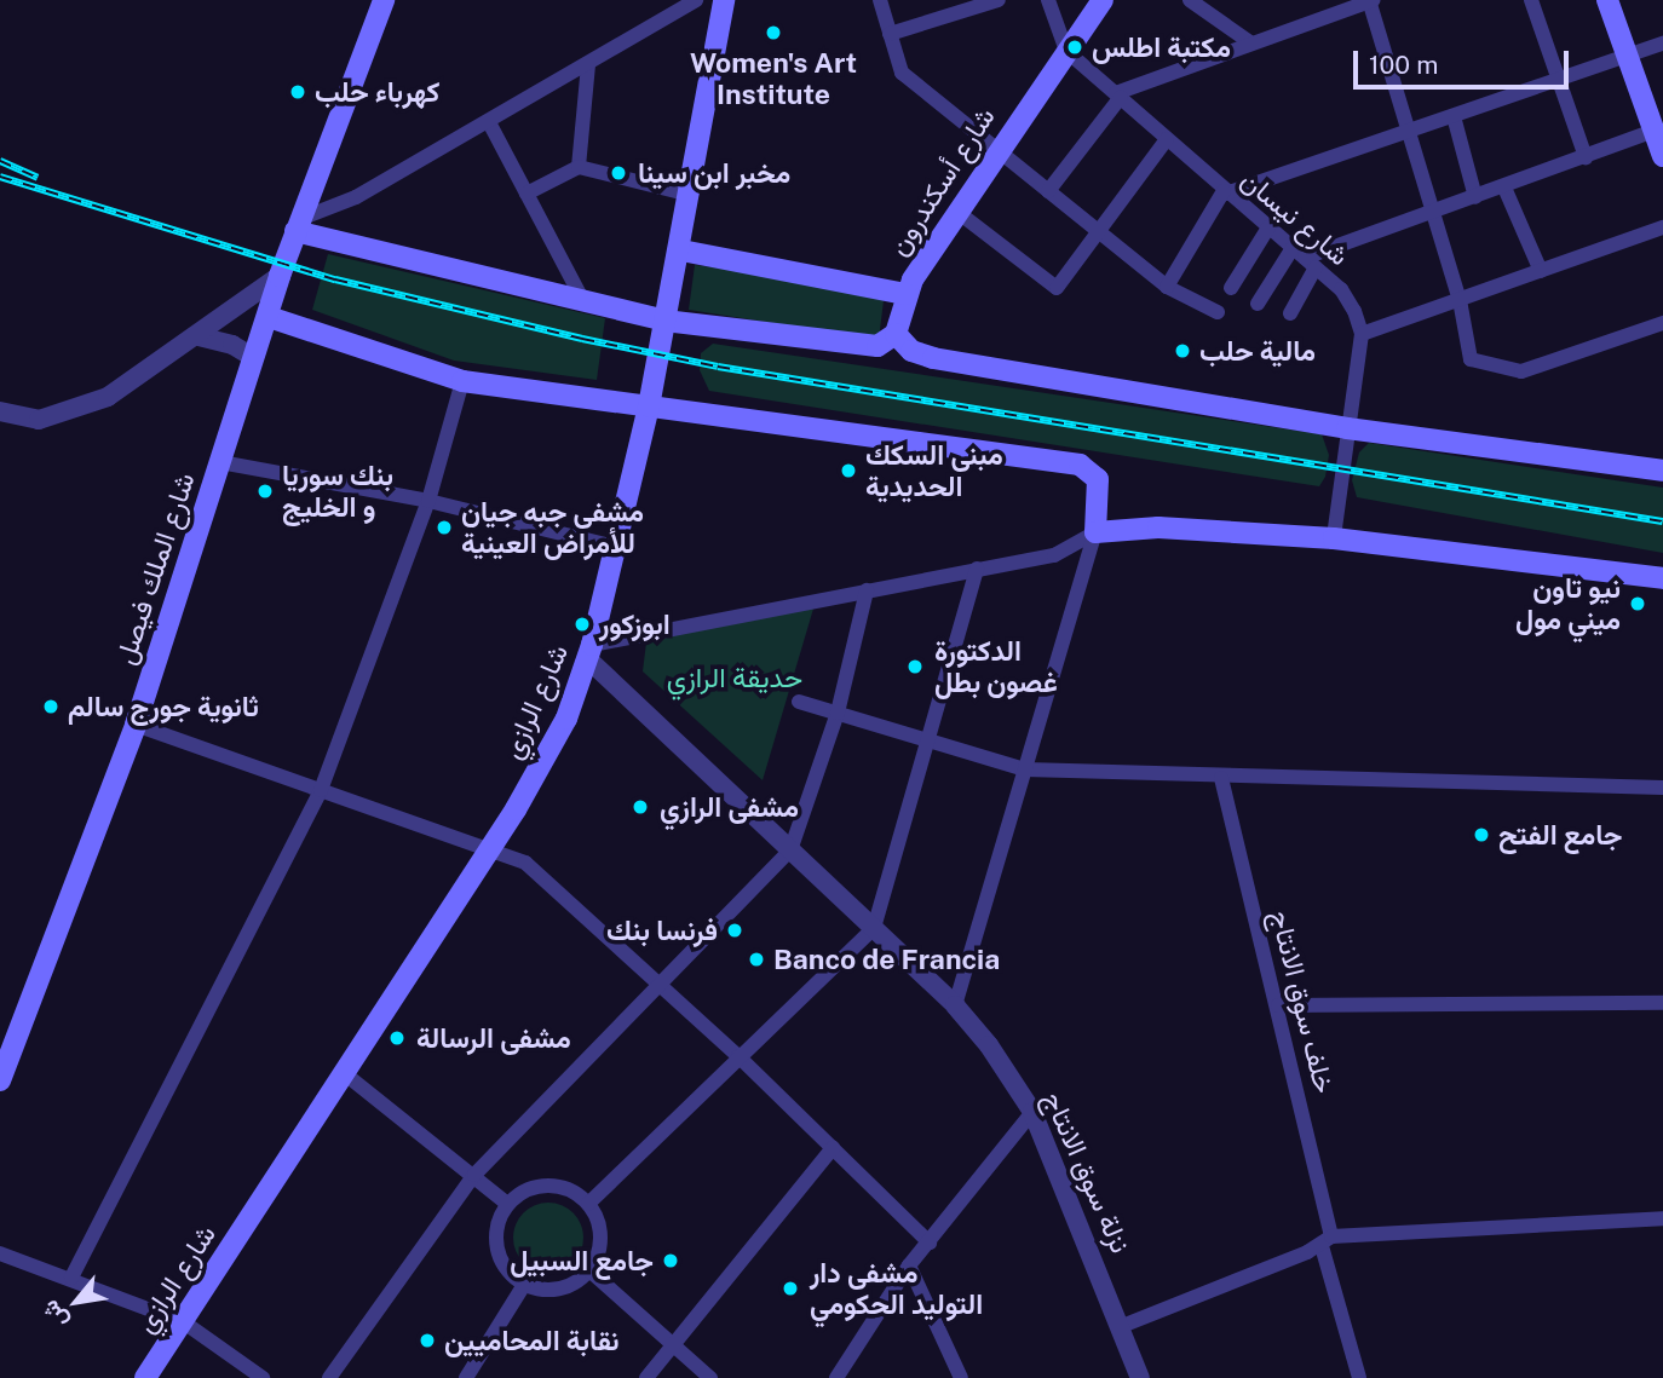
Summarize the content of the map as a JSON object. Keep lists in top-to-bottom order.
{
  "streets": {
    "main road": ["شارع أسكندرون", "شارع الملك فيصل", "شارع الرازي"],
    "street": ["شارع نيسان", "خلف سوق الانتاج", "نزلة سوق الانتاج"]
  },
  "crossings": [
    ["شارع أسكندرون", "شارع نيسان"],
    ["شارع أسكندرون", "شارع الرازي"],
    ["شارع الرازي", "نزلة سوق الانتاج"]
  ],
  "parks": ["حديقة الرازي"],
  "places": [
    "Women's Art Institute",
    "مكتبة اطلس",
    "كهرباء حلب",
    "مخبر ابن سينا",
    "مالية حلب",
    "مبنى السكك الحديدية",
    "بنك سوريا و الخليج",
    "مشفى جبه جيان للأمراض العينية",
    "نيو تاون ميني مول",
    "ابوزكور",
    "الدكتورة غصون بطل",
    "ثانوية جورج سالم",
    "مشفى الرازي",
    "جامع الفتح",
    "فرنسا بنك",
    "Banco de Francia",
    "مشفى الرسالة",
    "جامع السبيل",
    "مشفى دار التوليد الحكومي",
    "نقابة المحاميين"
  ],
  "scale_bar": "100 m",
  "north": "bottom left"
}
